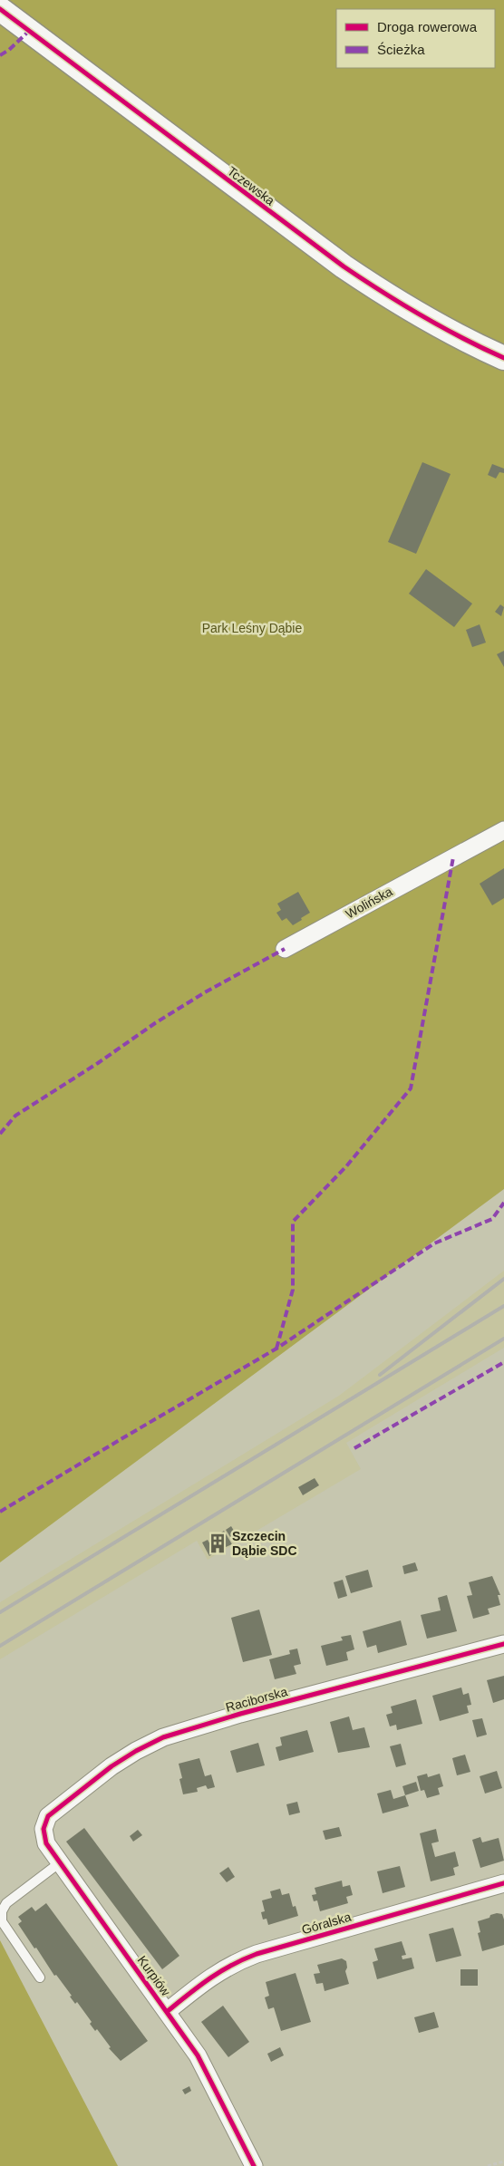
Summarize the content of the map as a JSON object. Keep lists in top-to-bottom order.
{
  "streets": {
    "street": [
      "Tczewska",
      "Wolińska",
      "Raciborska",
      "Góralska",
      "Kurpiów"
    ]
  },
  "crossings": [
    ["Raciborska", "Kurpiów"],
    ["Góralska", "Kurpiów"]
  ],
  "parks": ["Park Leśny Dąbie"],
  "places": {
    "building": ["Szczecin Dąbie SDC"]
  },
  "legend": ["Droga rowerowa", "Ścieżka"]
}
